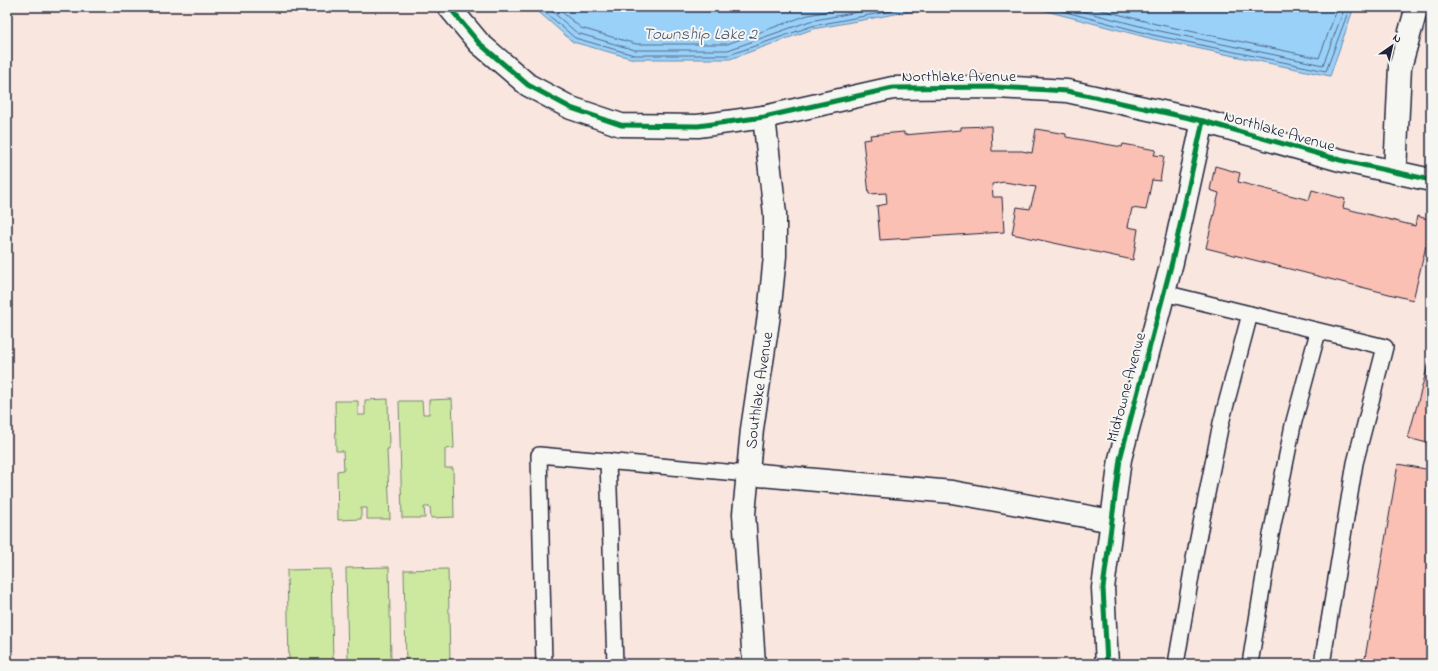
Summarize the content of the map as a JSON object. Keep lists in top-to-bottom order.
{
  "streets": {
    "street": ["Northlake Avenue", "Midtowne Avenue", "Southlake Avenue"]
  },
  "crossings": [
    ["Northlake Avenue", "Midtowne Avenue"],
    ["Northlake Avenue", "Southlake Avenue"]
  ],
  "water": ["Township Lake 2"],
  "north": "top right"
}
